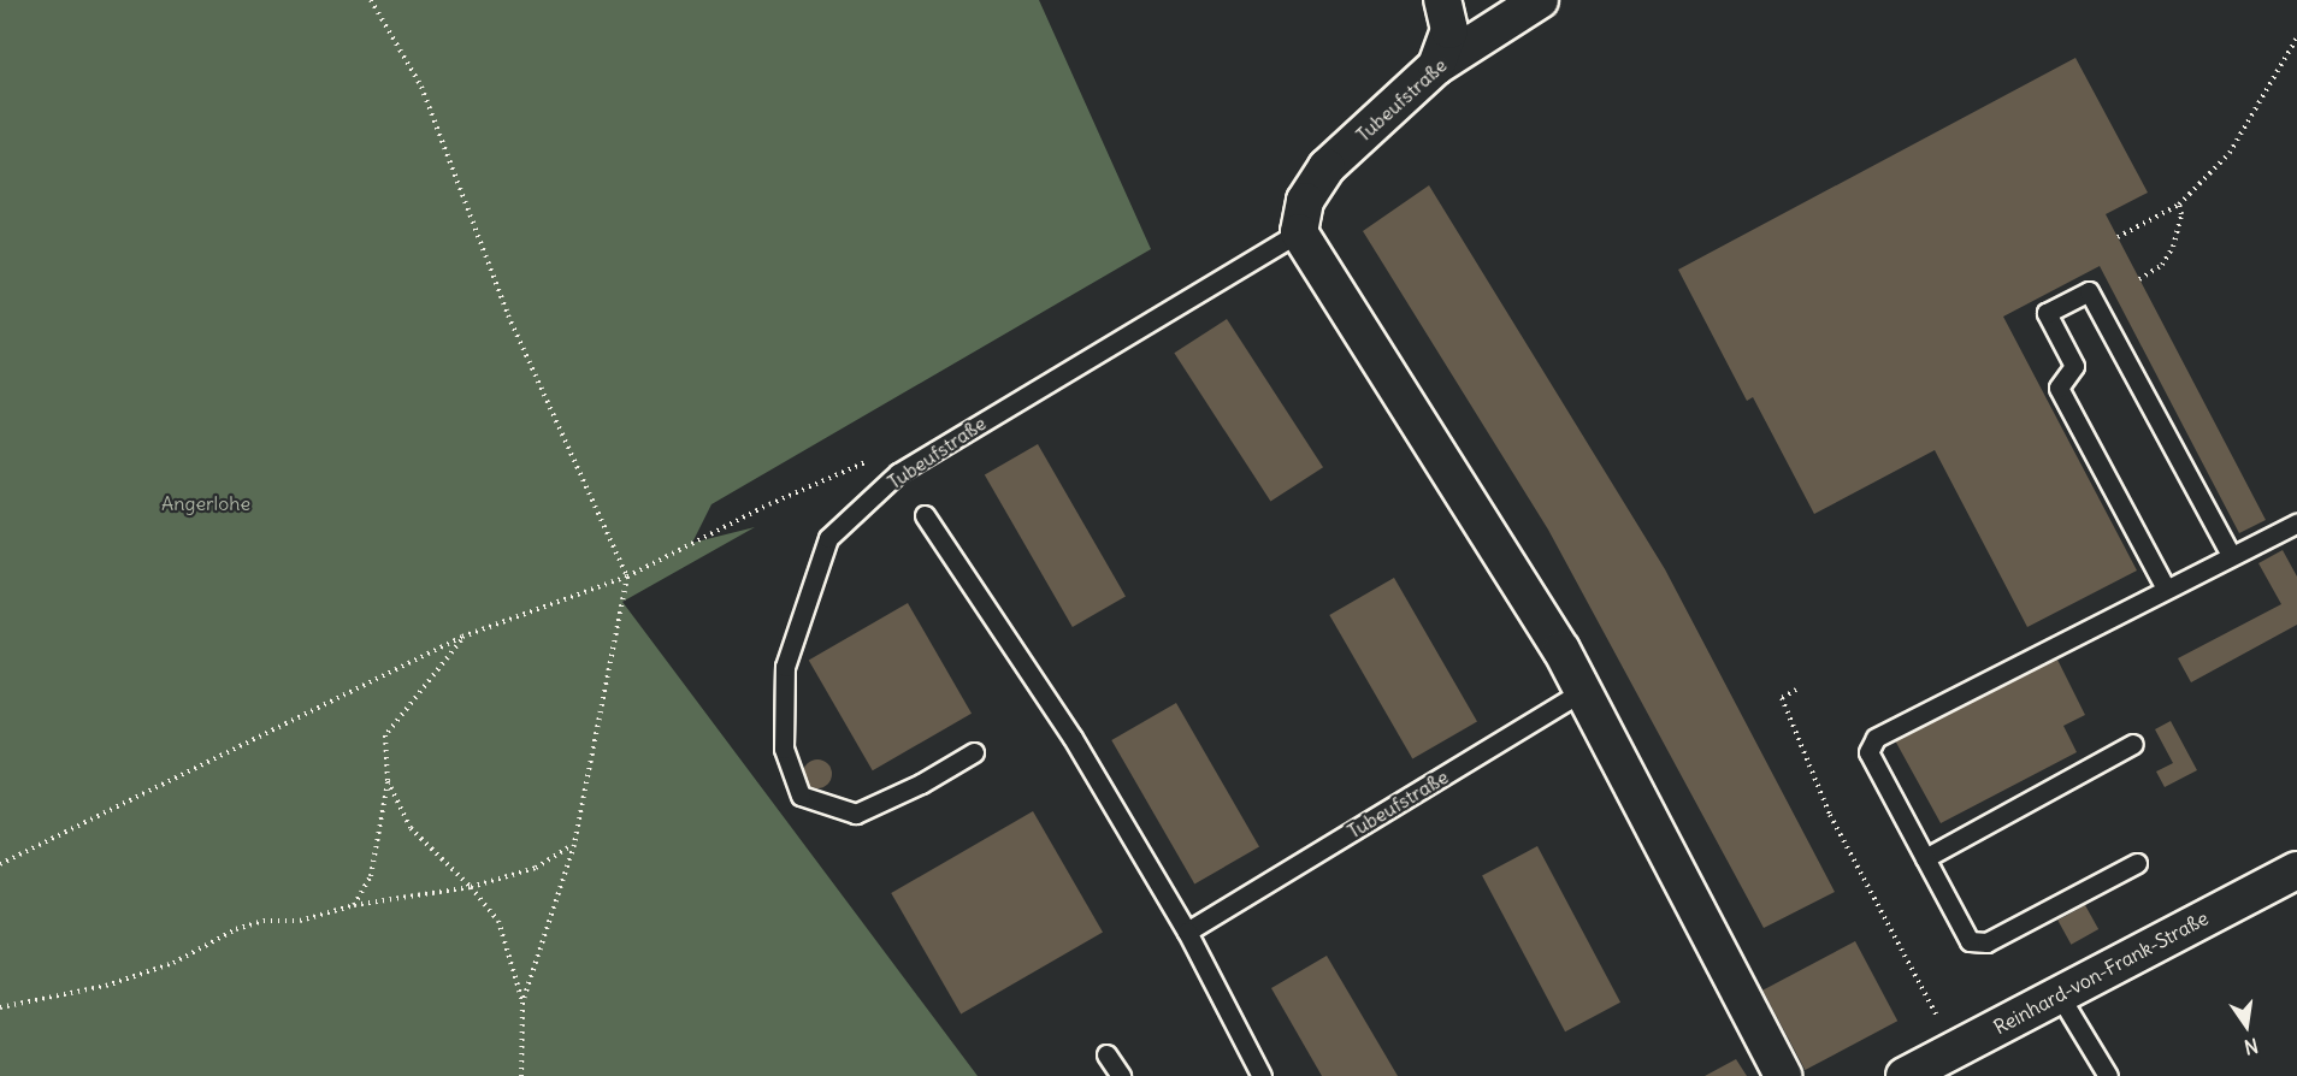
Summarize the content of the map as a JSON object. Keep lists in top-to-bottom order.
{
  "streets": {
    "street": ["Tubeufstraße", "Reinhard-von-Frank-Straße"]
  },
  "parks": ["Angerlohe"],
  "north": "bottom"
}
